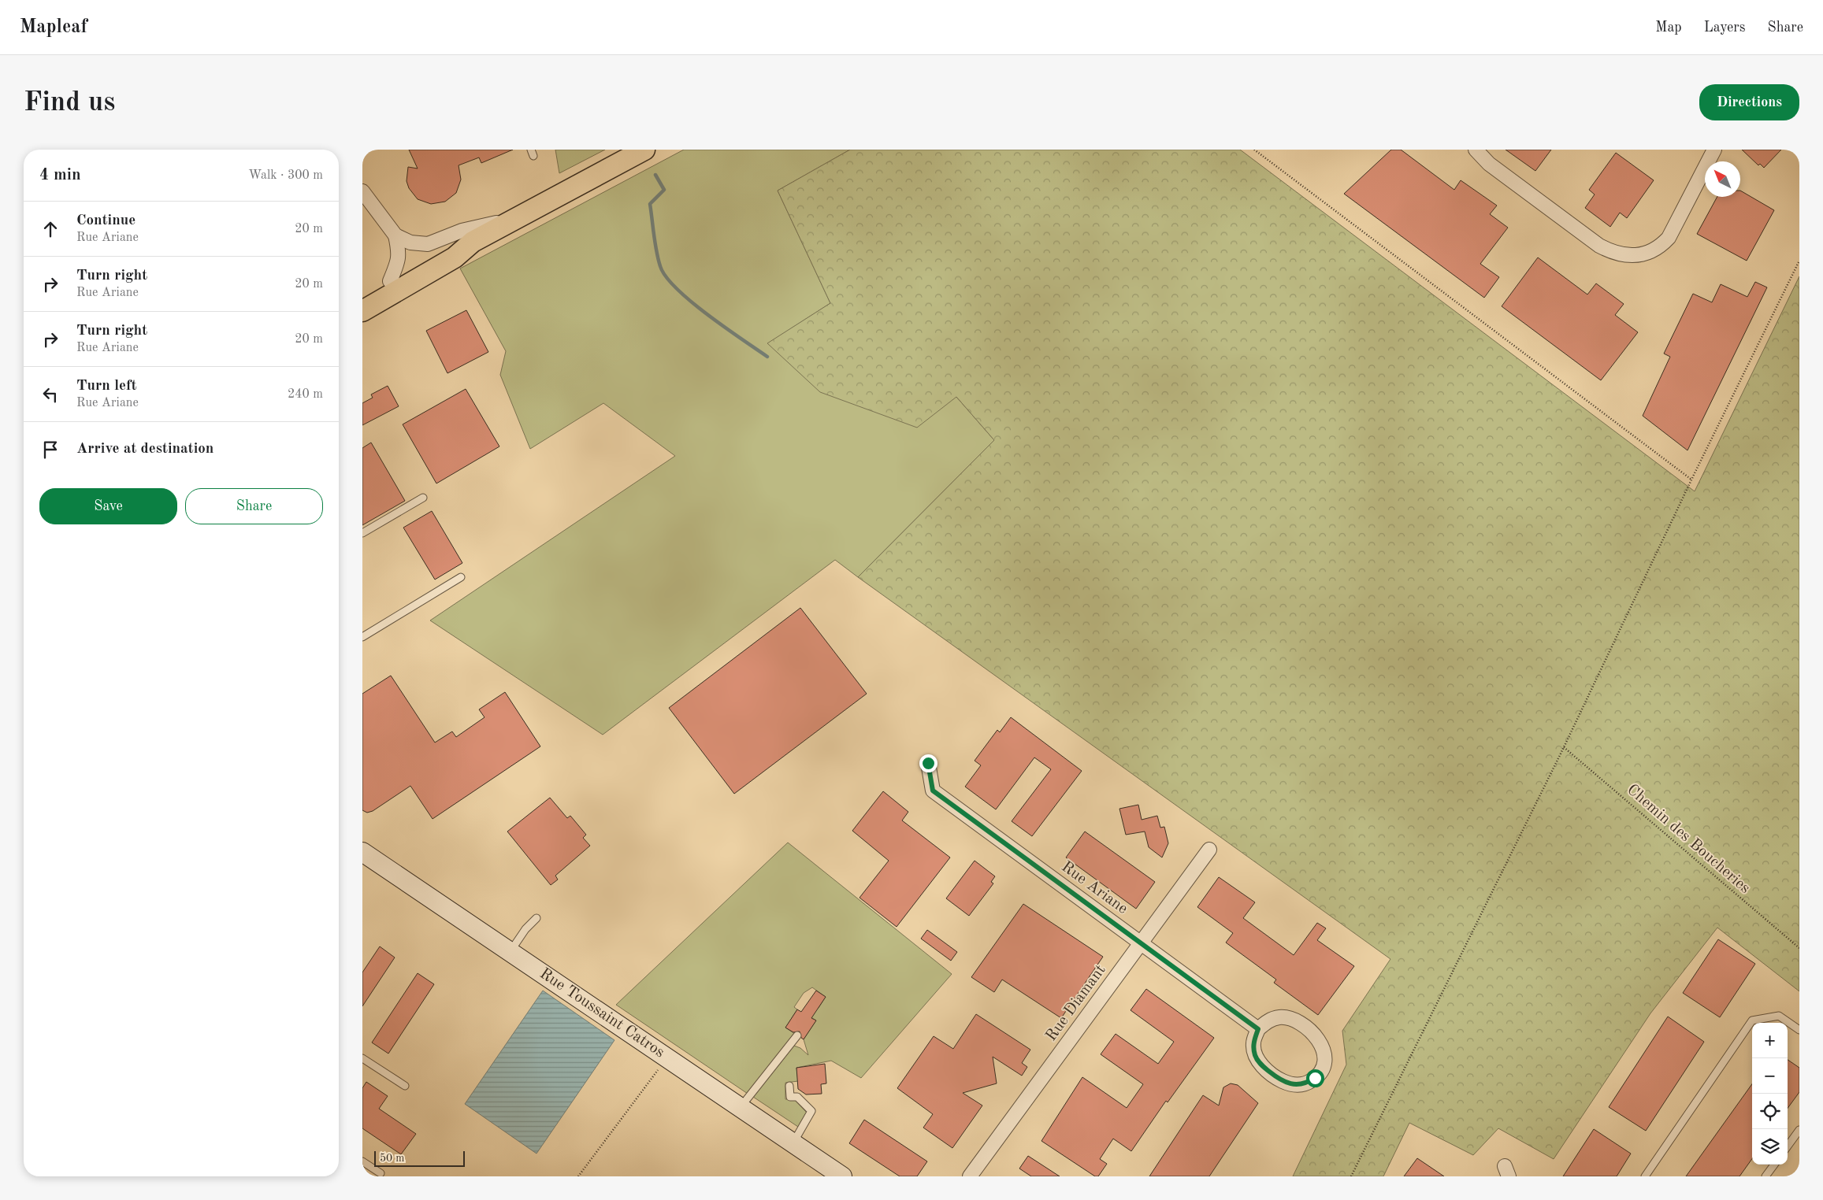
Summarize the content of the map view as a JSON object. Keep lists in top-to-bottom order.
{
  "streets": {
    "street": ["Rue Ariane", "Rue Diamant", "Rue Toussaint Catros"],
    "path": ["Chemin des Boucheries"]
  },
  "crossings": [
    ["Rue Ariane", "Rue Diamant"]
  ],
  "scale_bar": "50 m",
  "north": "top left",
  "page": {
    "header": "Mapleaf",
    "nav": ["Map", "Layers", "Share"],
    "buttons": [
      "Directions",
      ["Save", "Share"]
    ],
    "title": "Find us",
    "heading": ["4 min", "Walk · 300 m"],
    "list": [
      ["Continue", "Rue Ariane", "20 m"],
      ["Turn right", "Rue Ariane", "20 m"],
      ["Turn right", "Rue Ariane", "20 m"],
      ["Turn left", "Rue Ariane", "240 m"],
      "Arrive at destination"
    ],
    "map_buttons": ["+", "−"],
    "scale": "50 m"
  }
}
